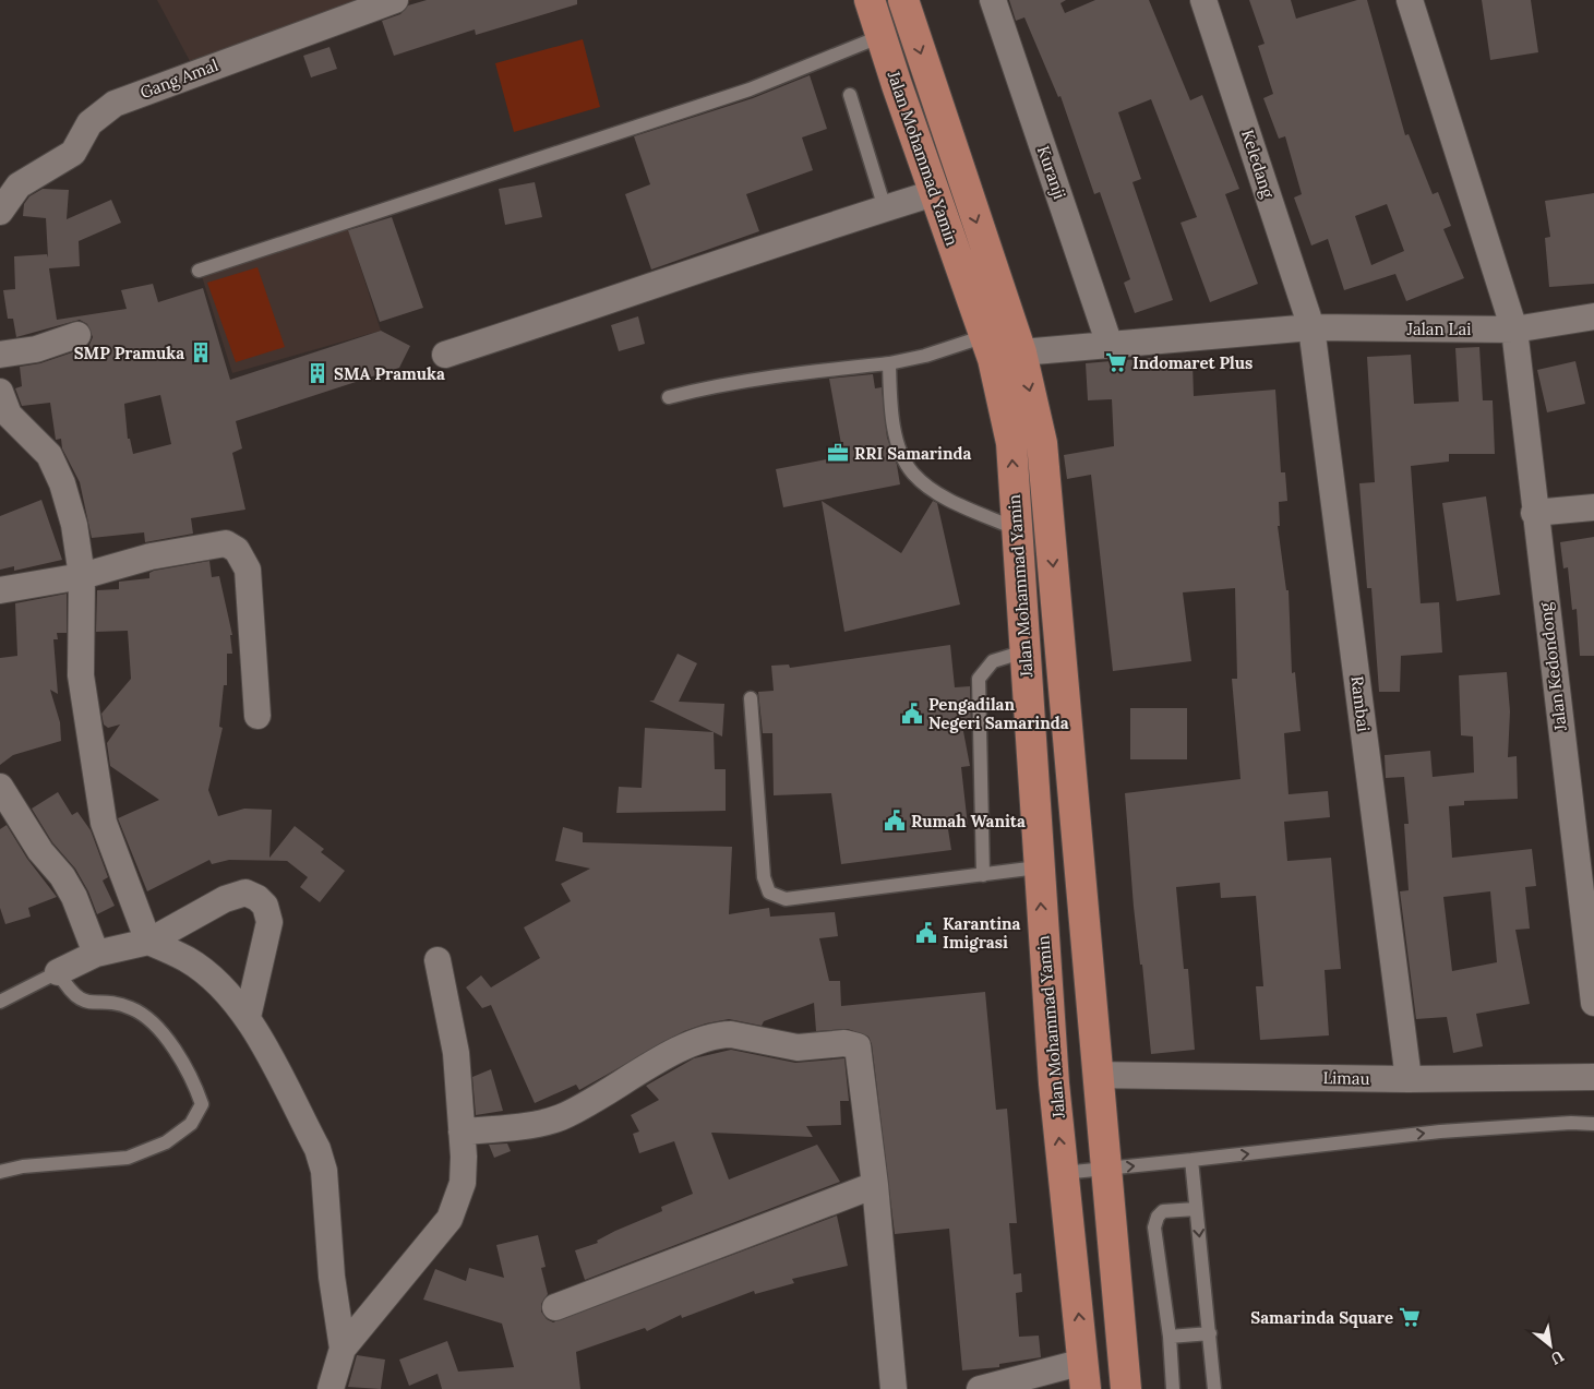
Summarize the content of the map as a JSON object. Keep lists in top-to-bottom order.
{
  "streets": {
    "main road": ["Jalan Mohammad Yamin"],
    "street": [
      "Gang Amal",
      "Keledang",
      "Kuranji",
      "Jalan Lai",
      "Jalan Kedondong",
      "Rambai",
      "Limau"
    ]
  },
  "crossings": [
    ["Jalan Mohammad Yamin", "Jalan Lai"],
    ["Jalan Mohammad Yamin", "Limau"],
    ["Keledang", "Jalan Lai"],
    ["Keledang", "Rambai"],
    ["Kuranji", "Jalan Lai"],
    ["Jalan Lai", "Jalan Kedondong"],
    ["Jalan Lai", "Rambai"],
    ["Rambai", "Limau"]
  ],
  "places": {
    "building": ["SMP Pramuka", "SMA Pramuka"],
    "supermarket": ["Indomaret Plus", "Samarinda Square"],
    "office": ["RRI Samarinda"],
    "public building": ["Pengadilan Negeri Samarinda", "Rumah Wanita", "Karantina Imigrasi"]
  },
  "north": "bottom right"
}
